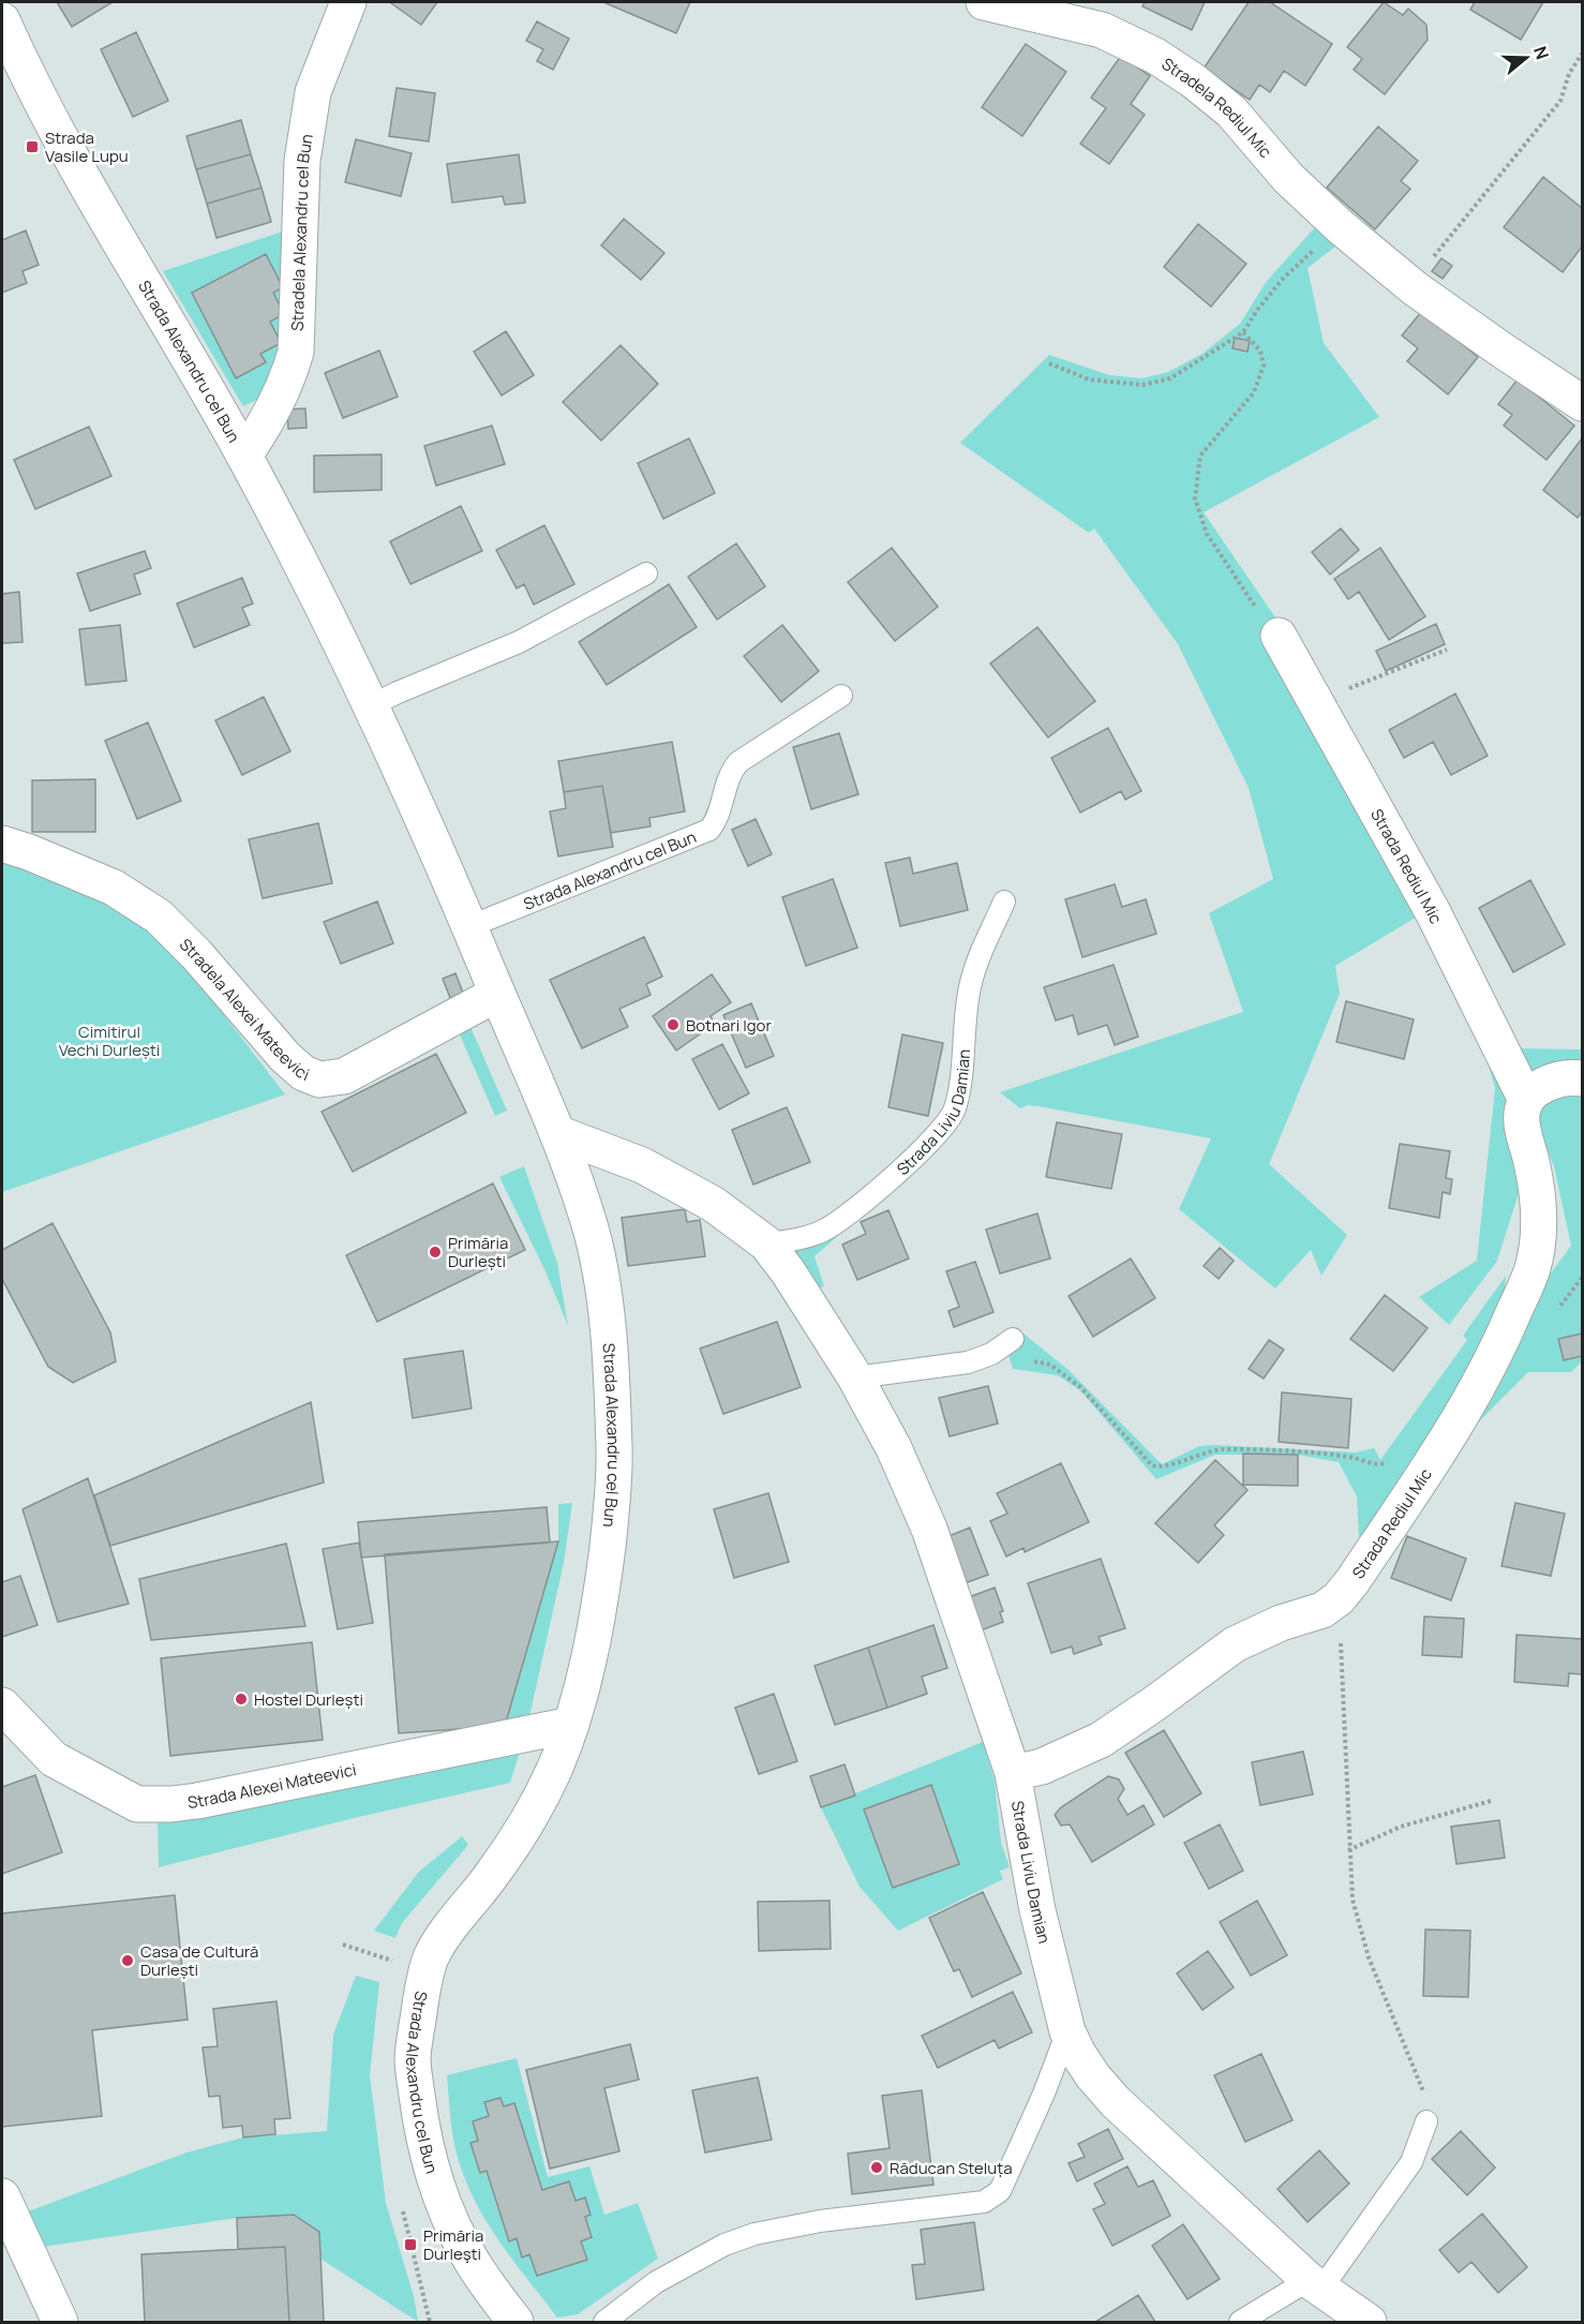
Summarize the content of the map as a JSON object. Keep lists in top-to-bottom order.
{
  "streets": {
    "street": [
      "Stradela Rediul Mic",
      "Stradela Alexandru cel Bun",
      "Strada Alexandru cel Bun",
      "Strada Rediul Mic",
      "Stradela Alexei Mateevici",
      "Strada Liviu Damian",
      "Strada Alexei Mateevici"
    ]
  },
  "crossings": [
    ["Stradela Alexandru cel Bun", "Strada Alexandru cel Bun"],
    ["Strada Alexandru cel Bun", "Stradela Alexei Mateevici"],
    ["Strada Alexandru cel Bun", "Strada Liviu Damian"],
    ["Strada Alexandru cel Bun", "Strada Alexei Mateevici"],
    ["Strada Rediul Mic", "Strada Liviu Damian"]
  ],
  "parks": ["Cimitirul Vechi Durlești"],
  "places": {
    "transit": ["Strada Vasile Lupu", "Primăria Durleşti"],
    "other": [
      "Botnari Igor",
      "Primăria Durlești",
      "Hostel Durlești",
      "Casa de Cultură Durlești",
      "Răducan Steluța"
    ]
  },
  "north": "right"
}
